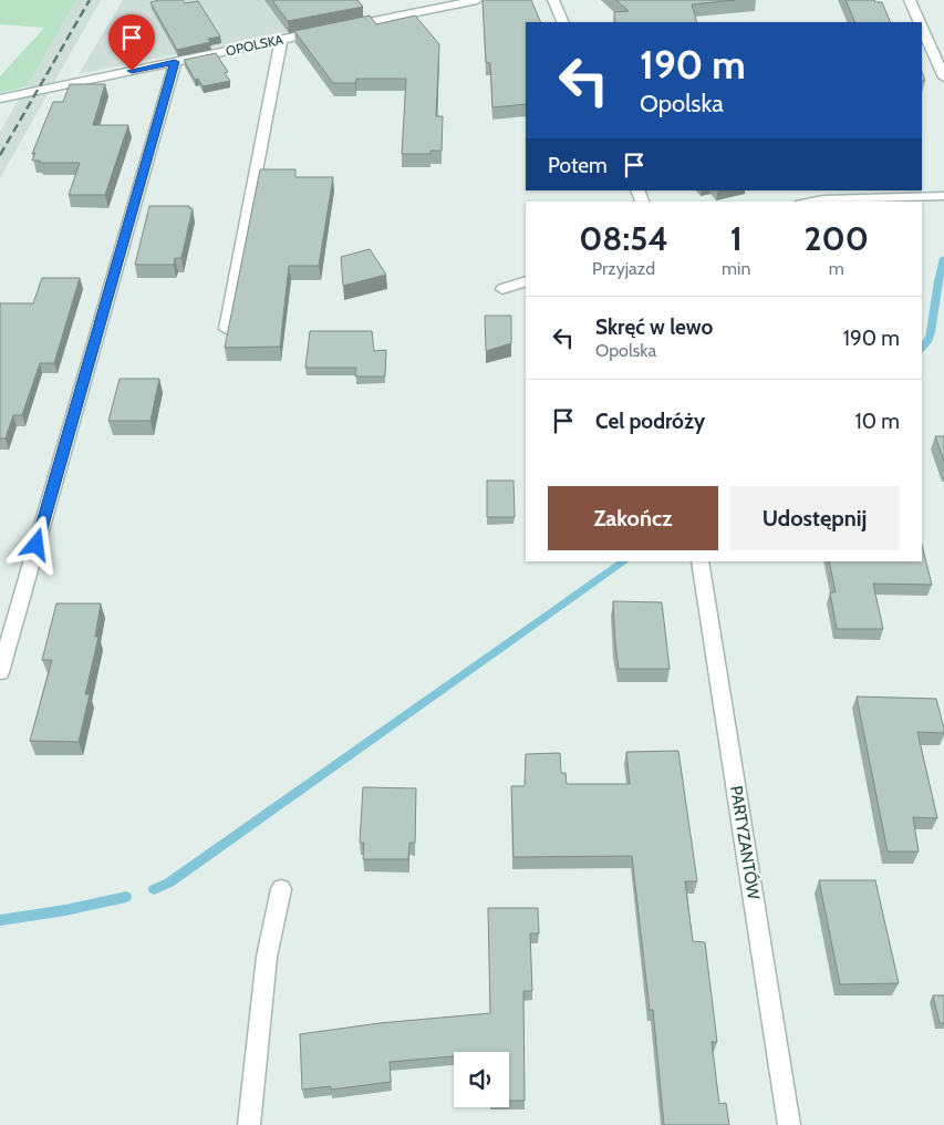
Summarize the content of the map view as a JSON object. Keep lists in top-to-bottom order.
{
  "streets": {
    "street": ["OPOLSKA", "PARTYZANTÓW"]
  },
  "page": {
    "turn": ["190 m", "Opolska"],
    "then": "Potem",
    "eta": [
      "08:54",
      "Przyjazd",
      "1",
      "min",
      "200",
      "m"
    ],
    "list": [
      {
        "name": "Skręć w lewo",
        "note": "Opolska",
        "value": "190 m"
      },
      {
        "name": "Cel podróży",
        "value": "10 m"
      }
    ],
    "buttons": ["Zakończ", "Udostępnij"]
  }
}
